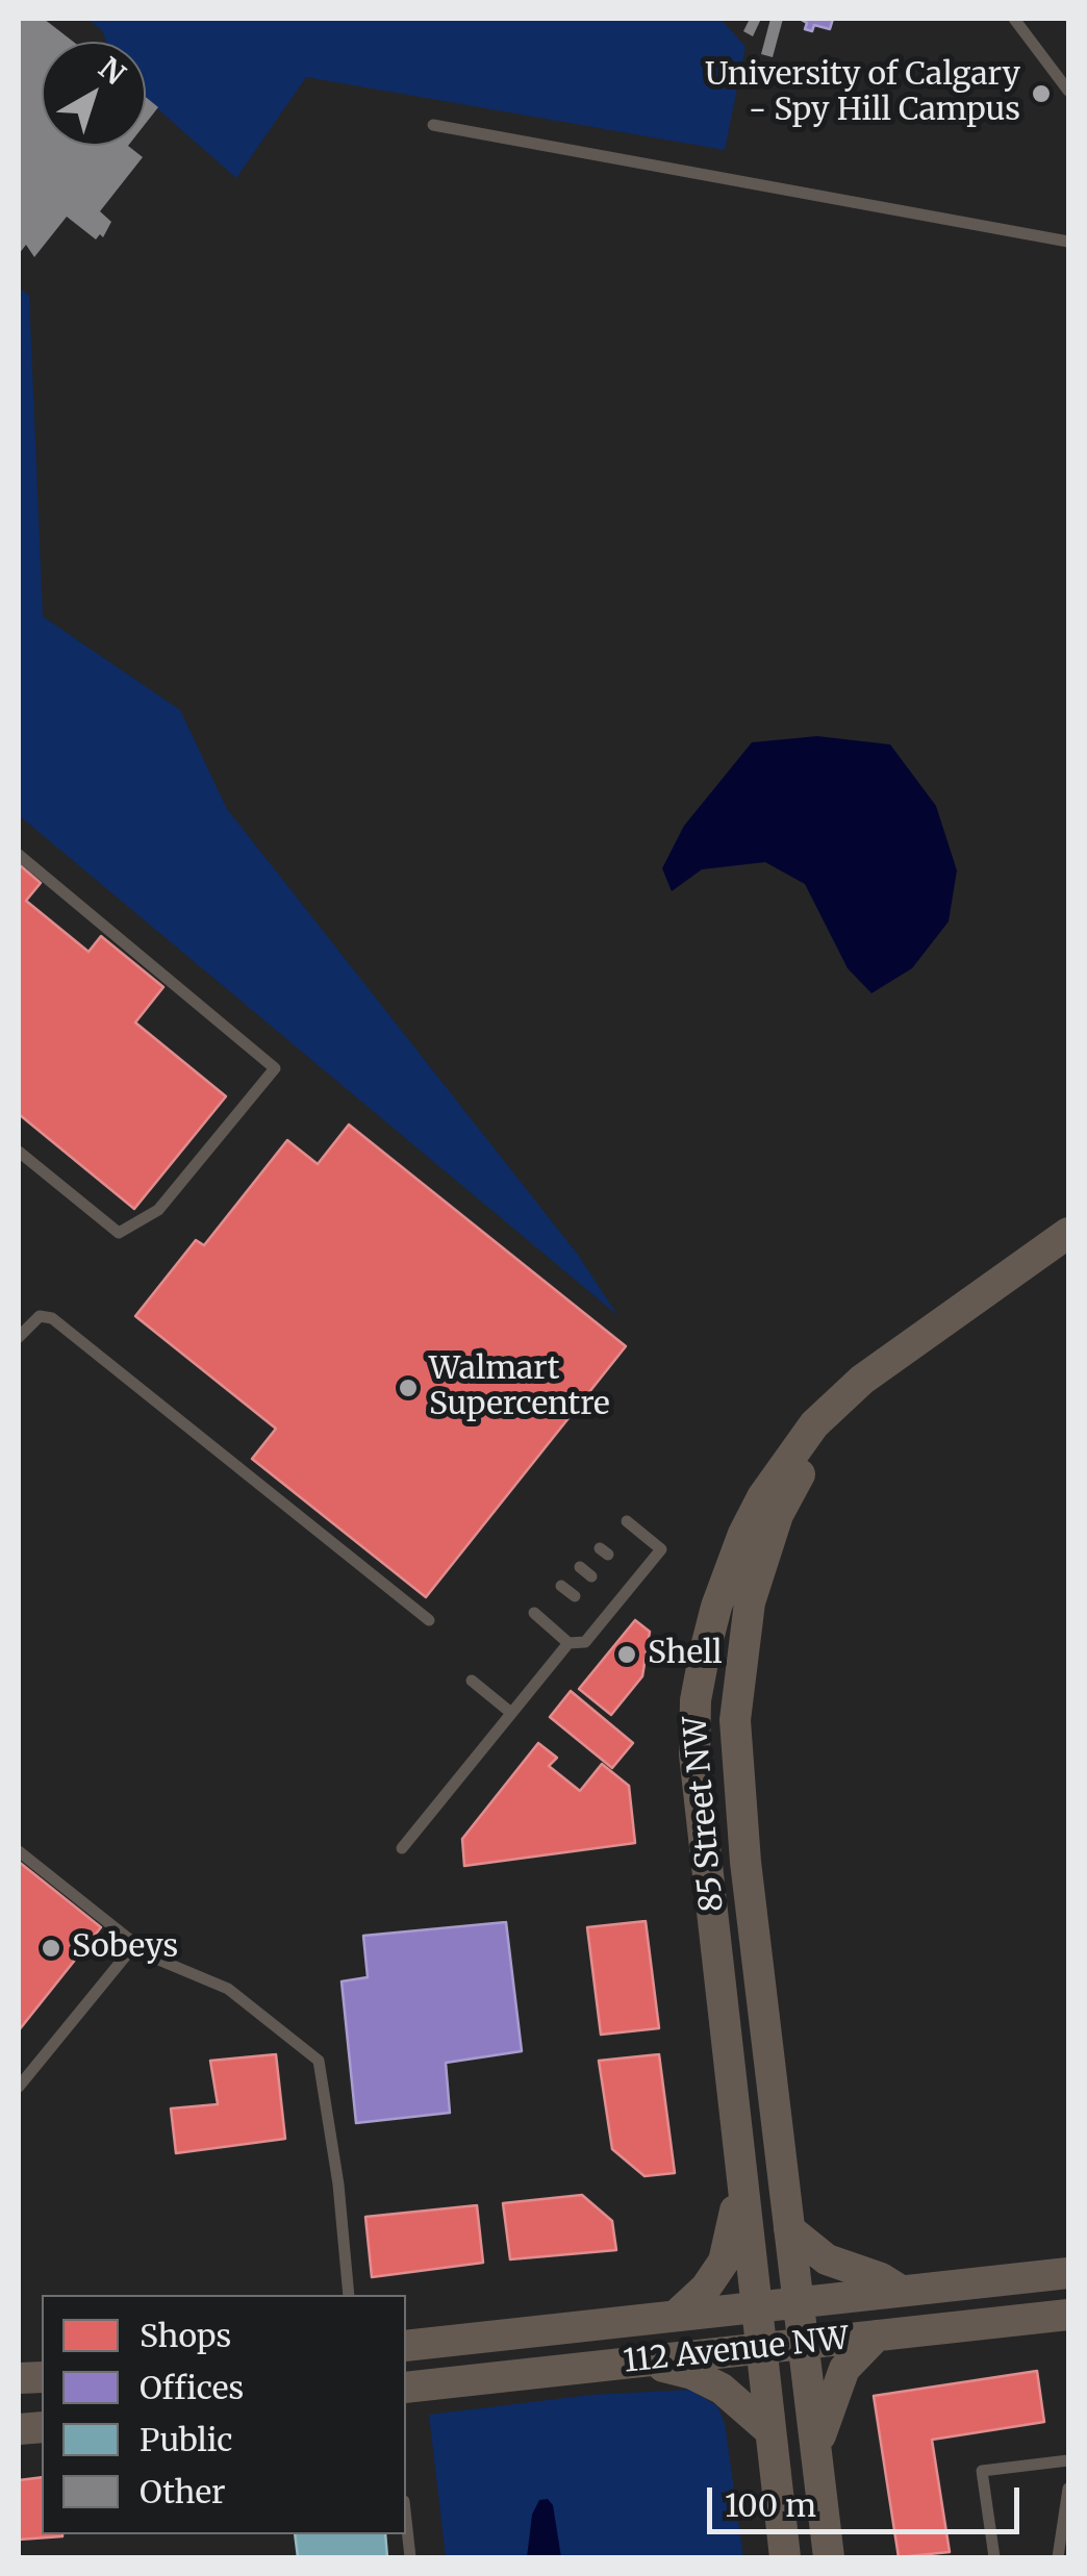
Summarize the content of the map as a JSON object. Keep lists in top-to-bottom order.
{
  "streets": {
    "street": ["85 Street NW", "112 Avenue NW"]
  },
  "crossings": [
    ["85 Street NW", "112 Avenue NW"]
  ],
  "places": [
    "University of Calgary - Spy Hill Campus",
    "Walmart Supercentre",
    "Shell",
    "Sobeys"
  ],
  "legend": [
    "Shops",
    "Offices",
    "Public",
    "Other"
  ],
  "scale_bar": "100 m",
  "north": "top right"
}
